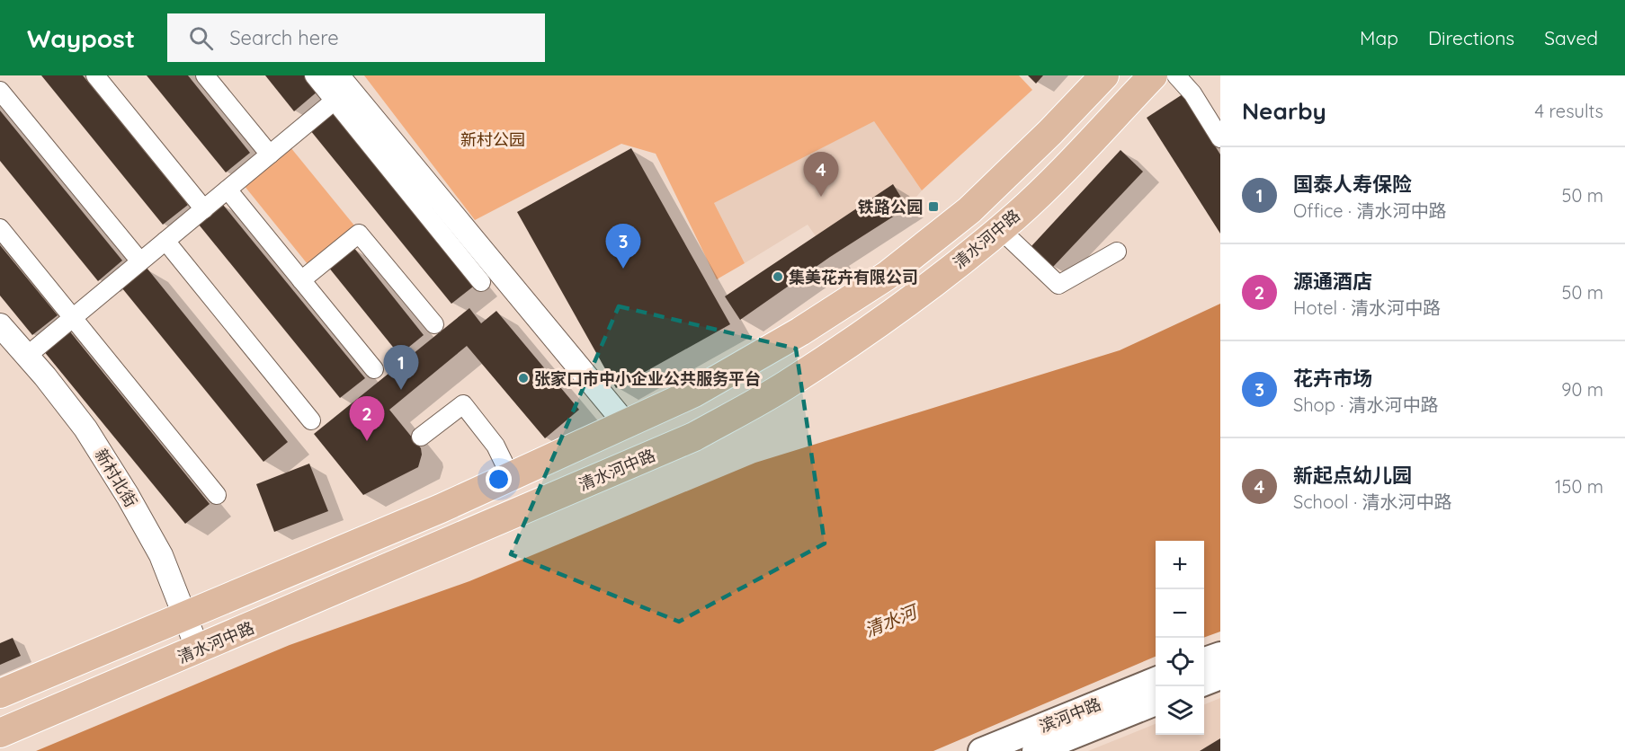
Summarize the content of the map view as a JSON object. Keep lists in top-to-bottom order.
{
  "streets": {
    "main road": ["清水河中路", "滨河中路"],
    "street": ["新村北街"]
  },
  "crossings": [
    ["清水河中路", "新村北街"]
  ],
  "water": ["清水河"],
  "parks": ["新村公园"],
  "places": {
    "transit": ["铁路公园"],
    "other": ["集美花卉有限公司", "张家口市中小企业公共服务平台"]
  },
  "page": {
    "header": "Waypost",
    "search": "Search here",
    "nav": ["Map", "Directions", "Saved"],
    "heading": ["Nearby", "4 results"],
    "list": [
      {
        "mark": "1",
        "name": "国泰人寿保险",
        "note": "Office · 清水河中路",
        "value": "50 m"
      },
      {
        "mark": "2",
        "name": "源通酒店",
        "note": "Hotel · 清水河中路",
        "value": "50 m"
      },
      {
        "mark": "3",
        "name": "花卉市场",
        "note": "Shop · 清水河中路",
        "value": "90 m"
      },
      {
        "mark": "4",
        "name": "新起点幼儿园",
        "note": "School · 清水河中路",
        "value": "150 m"
      }
    ],
    "pins": [
      "4",
      "3",
      "1",
      "2"
    ],
    "map_buttons": ["+", "−"]
  }
}
